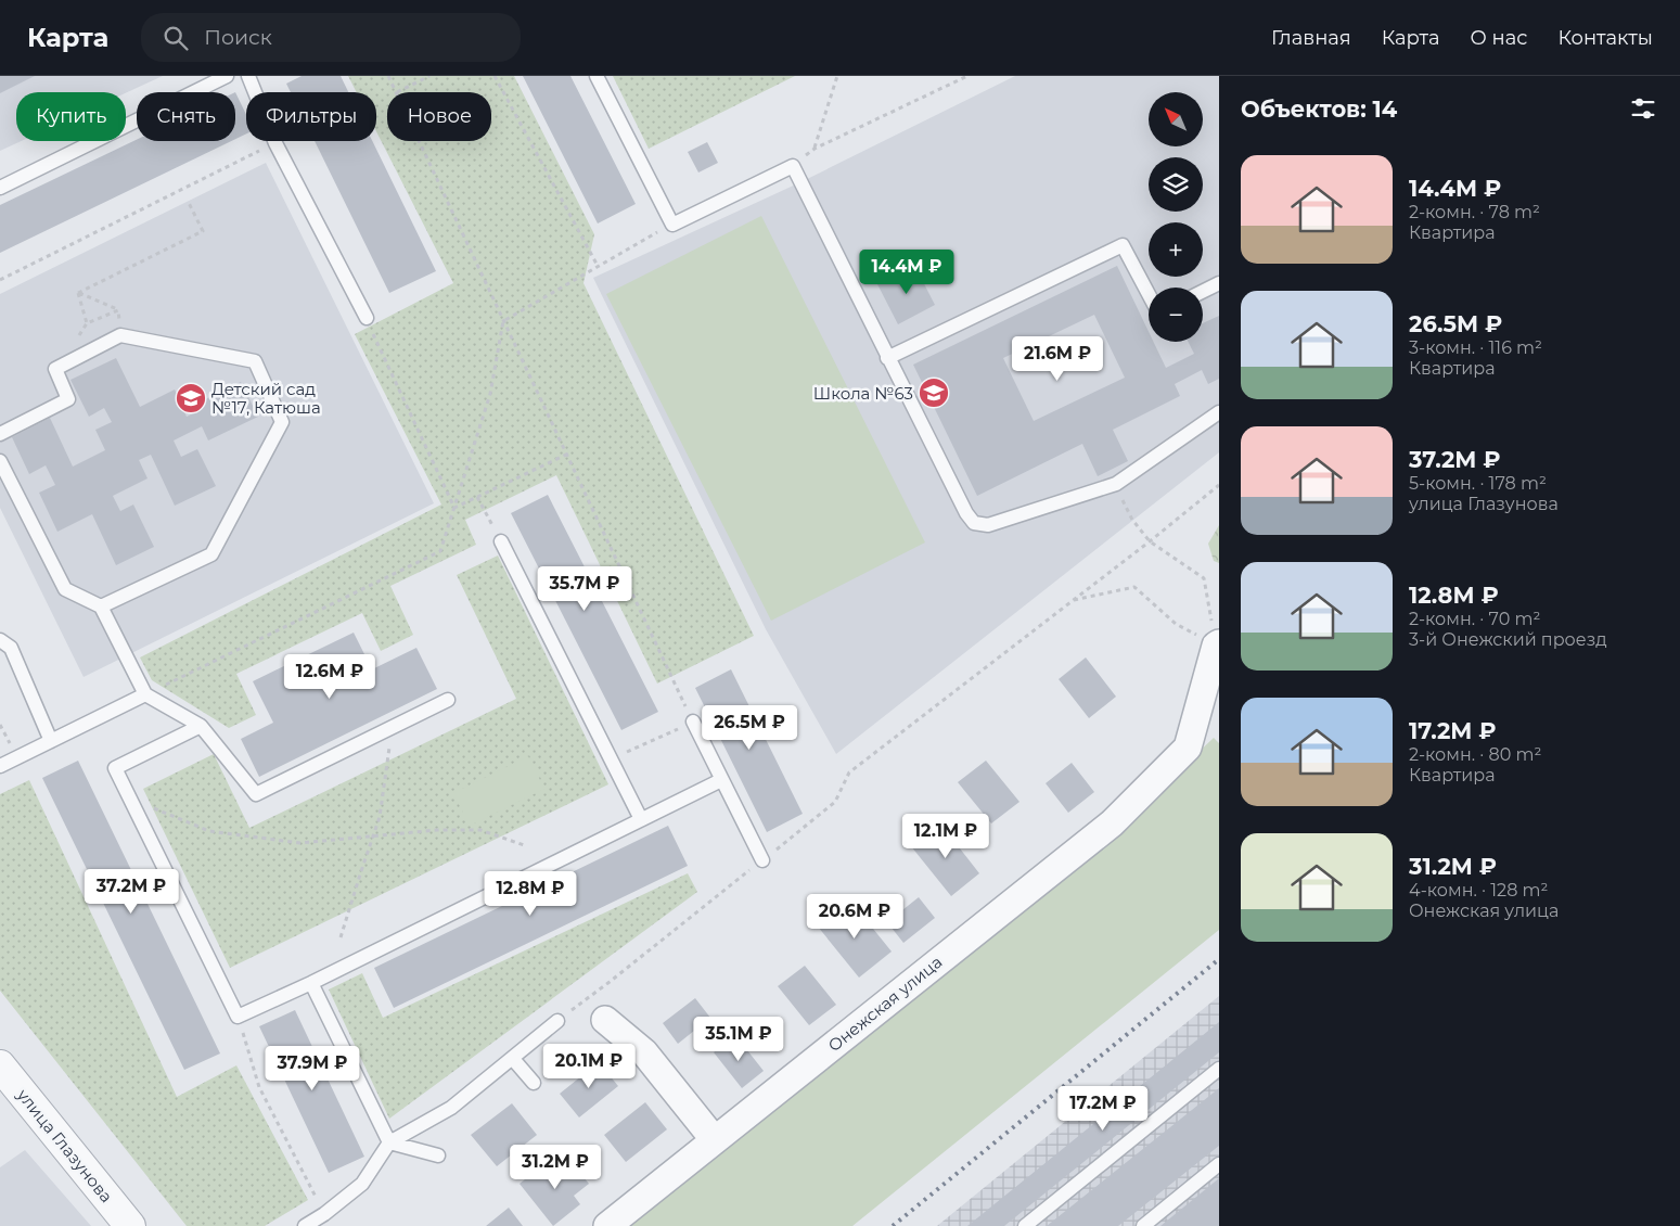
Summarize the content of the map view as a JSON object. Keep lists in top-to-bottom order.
{
  "streets": {
    "street": ["Онежская улица", "улица Глазунова"]
  },
  "places": {
    "school or university": ["Школа №63", "Детский сад №17, Катюша"]
  },
  "north": "top left",
  "page": {
    "header": "Карта",
    "search": "Поиск",
    "nav": [
      "Главная",
      "Карта",
      "О нас",
      "Контакты"
    ],
    "heading": "Объектов: 14",
    "map_buttons": ["+", "−"],
    "chip": [
      "Купить",
      "Снять",
      "Фильтры",
      "Новое"
    ],
    "list": [
      {
        "name": "14.4M ₽",
        "note": "2-комн. · 78 m² · Квартира"
      },
      {
        "name": "26.5M ₽",
        "note": "3-комн. · 116 m² · Квартира"
      },
      {
        "name": "37.2M ₽",
        "note": "5-комн. · 178 m² · улица Глазунова"
      },
      {
        "name": "12.8M ₽",
        "note": "2-комн. · 70 m² · 3-й Онежский проезд"
      },
      {
        "name": "17.2M ₽",
        "note": "2-комн. · 80 m² · Квартира"
      },
      {
        "name": "31.2M ₽",
        "note": "4-комн. · 128 m² · Онежская улица"
      }
    ],
    "price": [
      "14.4M ₽",
      "21.6M ₽",
      "35.7M ₽",
      "12.6M ₽",
      "26.5M ₽",
      "12.1M ₽",
      "37.2M ₽",
      "12.8M ₽",
      "20.6M ₽",
      "35.1M ₽",
      "20.1M ₽",
      "37.9M ₽",
      "17.2M ₽",
      "31.2M ₽"
    ]
  }
}
